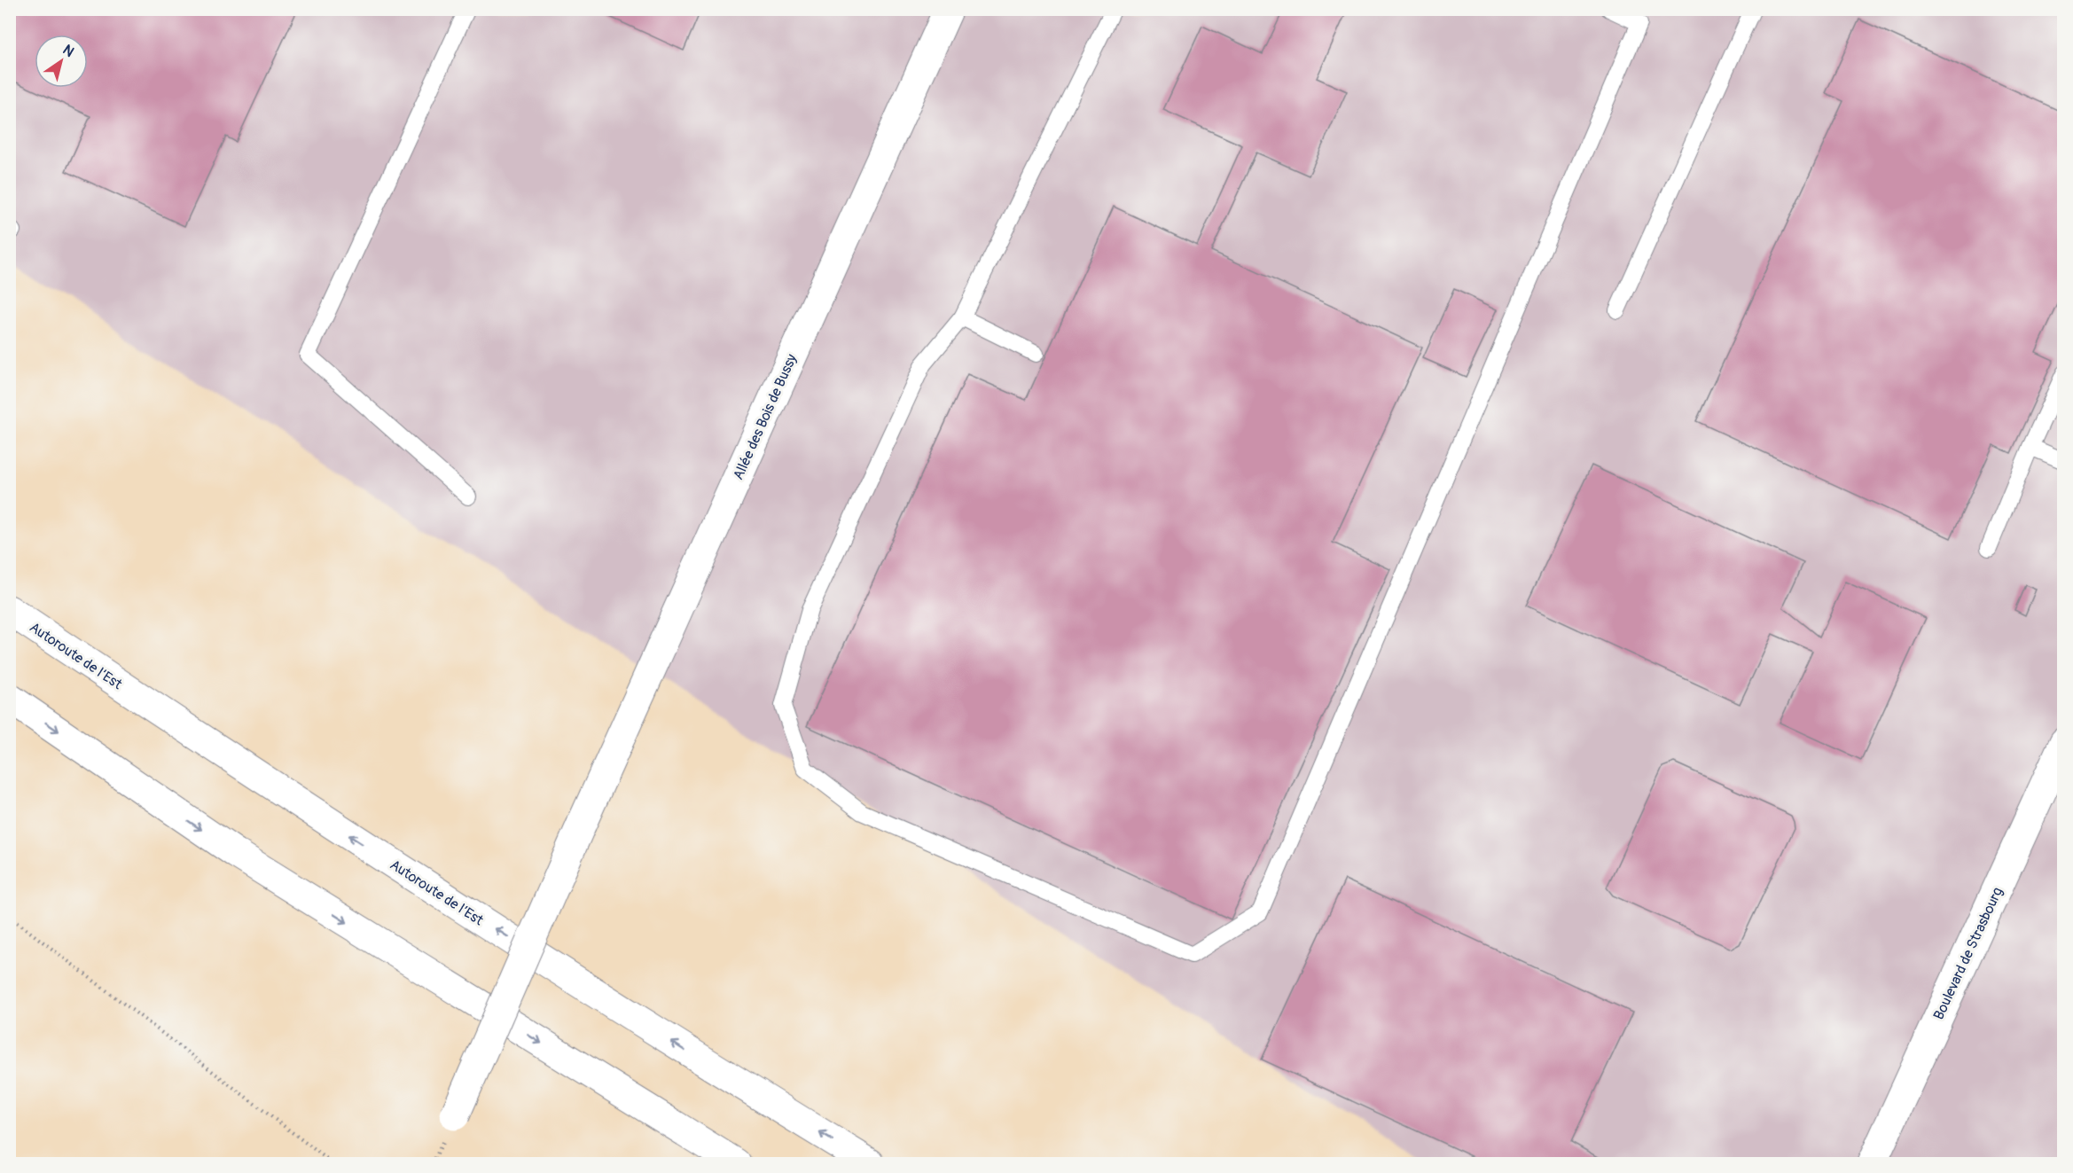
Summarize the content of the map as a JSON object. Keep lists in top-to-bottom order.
{
  "streets": {
    "main road": ["Allée des Bois de Bussy", "Autoroute de l’Est", "Boulevard de Strasbourg"]
  },
  "north": "top right"
}
